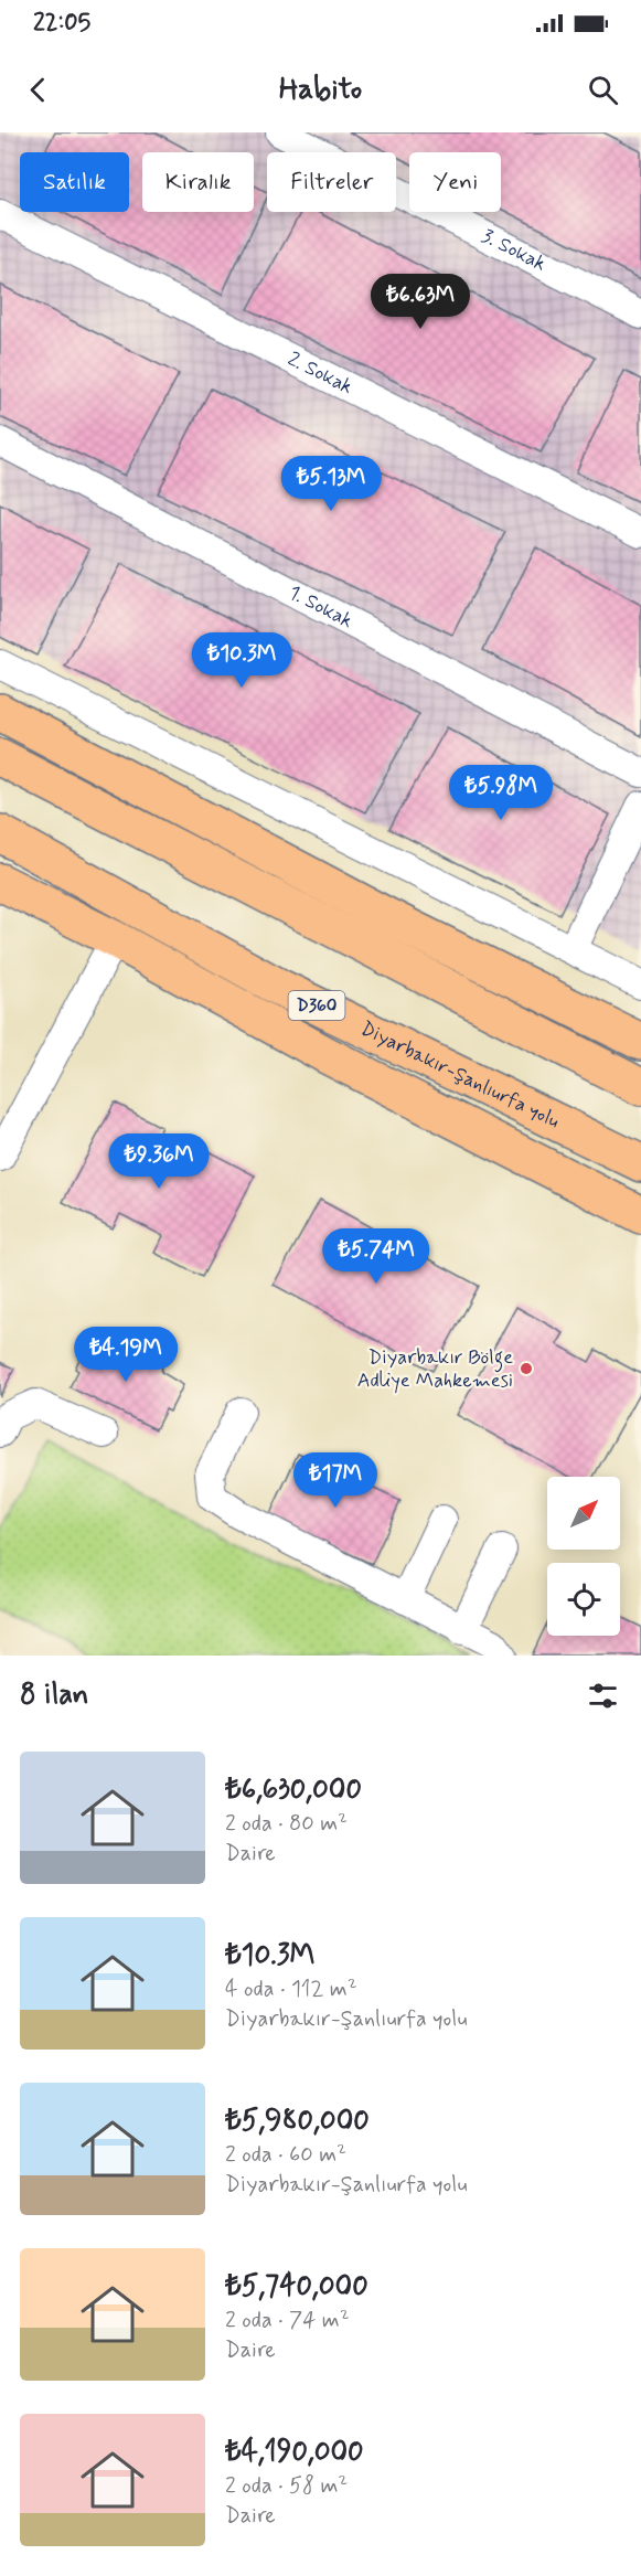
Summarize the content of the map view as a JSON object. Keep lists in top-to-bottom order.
{
  "streets": {
    "highway": ["D360", "Diyarbakır-Şanlıurfa yolu"],
    "street": ["3. Sokak", "2. Sokak", "1. Sokak"]
  },
  "places": ["Diyarbakır Bölge Adliye Mahkemesi"],
  "north": "top right",
  "page": {
    "status": "22:05",
    "header": "Habito",
    "chip": [
      "Satılık",
      "Kiralık",
      "Filtreler",
      "Yeni"
    ],
    "price": [
      "₺6.63M",
      "₺5.13M",
      "₺10.3M",
      "₺5.98M",
      "₺9.36M",
      "₺5.74M",
      "₺4.19M",
      "₺17M"
    ],
    "heading": "8 ilan",
    "list": [
      {
        "name": "₺6,630,000",
        "note": "2 oda · 80 m² · Daire"
      },
      {
        "name": "₺10.3M",
        "note": "4 oda · 112 m² · Diyarbakır-Şanlıurfa yolu"
      },
      {
        "name": "₺5,980,000",
        "note": "2 oda · 60 m² · Diyarbakır-Şanlıurfa yolu"
      },
      {
        "name": "₺5,740,000",
        "note": "2 oda · 74 m² · Daire"
      },
      {
        "name": "₺4,190,000",
        "note": "2 oda · 58 m² · Daire"
      }
    ]
  }
}
